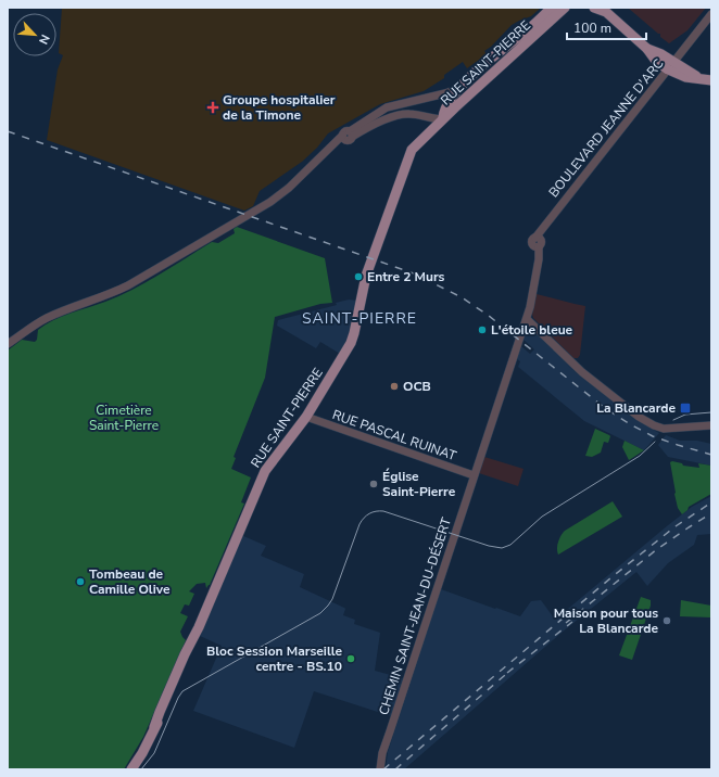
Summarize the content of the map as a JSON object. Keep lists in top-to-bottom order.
{
  "streets": {
    "main road": ["RUE SAINT-PIERRE"],
    "street": ["BOULEVARD JEANNE D'ARC", "RUE PASCAL RUINAT", "CHEMIN SAINT-JEAN-DU-DÉSERT"]
  },
  "crossings": [
    ["RUE SAINT-PIERRE", "RUE PASCAL RUINAT"],
    ["BOULEVARD JEANNE D'ARC", "CHEMIN SAINT-JEAN-DU-DÉSERT"],
    ["RUE PASCAL RUINAT", "CHEMIN SAINT-JEAN-DU-DÉSERT"]
  ],
  "districts": ["SAINT-PIERRE"],
  "parks": ["Cimetière Saint-Pierre"],
  "places": {
    "health": ["Groupe hospitalier de la Timone"],
    "other": [
      "Entre 2 Murs",
      "L'étoile bleue",
      "OCB",
      "Église Saint-Pierre",
      "Tombeau de Camille Olive",
      "Maison pour tous La Blancarde",
      "Bloc Session Marseille centre - BS.10"
    ],
    "transit": ["La Blancarde"]
  },
  "scale_bar": "100 m",
  "north": "bottom right"
}
